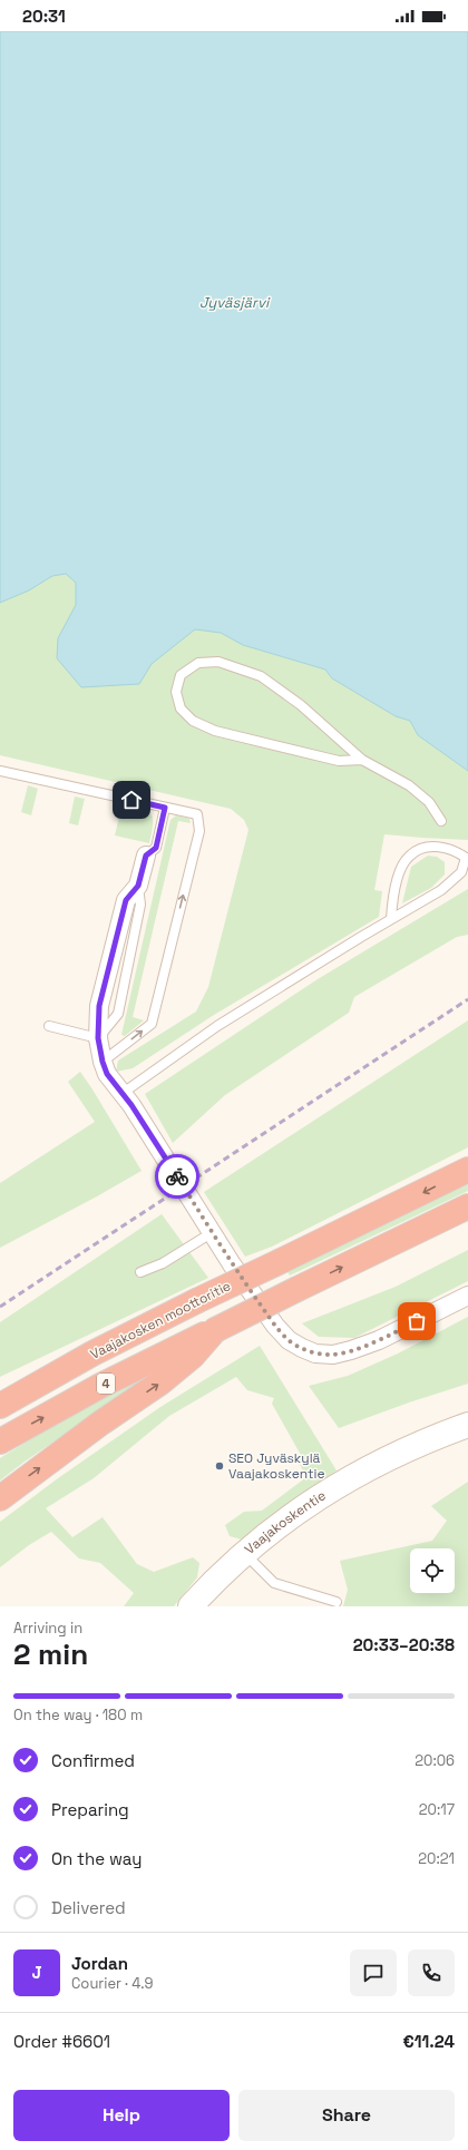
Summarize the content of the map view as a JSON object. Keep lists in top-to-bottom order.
{
  "streets": {
    "highway": ["Vaajakosken moottoritie", "4"],
    "main road": ["Vaajakoskentie"]
  },
  "water": ["Jyväsjärvi"],
  "places": ["SEO Jyväskylä Vaajakoskentie"],
  "page": {
    "status": "20:31",
    "heading": ["2 min", "Arriving in", "20:33–20:38"],
    "panel": [
      "Jordan",
      "Courier · 4.9",
      "Order #6601",
      "€11.24"
    ],
    "bar": "On the way · 180 m",
    "list": [
      ["Confirmed", "20:06"],
      ["Preparing", "20:17"],
      ["On the way", "20:21"],
      "Delivered"
    ],
    "round": "J",
    "buttons": ["Help", "Share"]
  }
}
